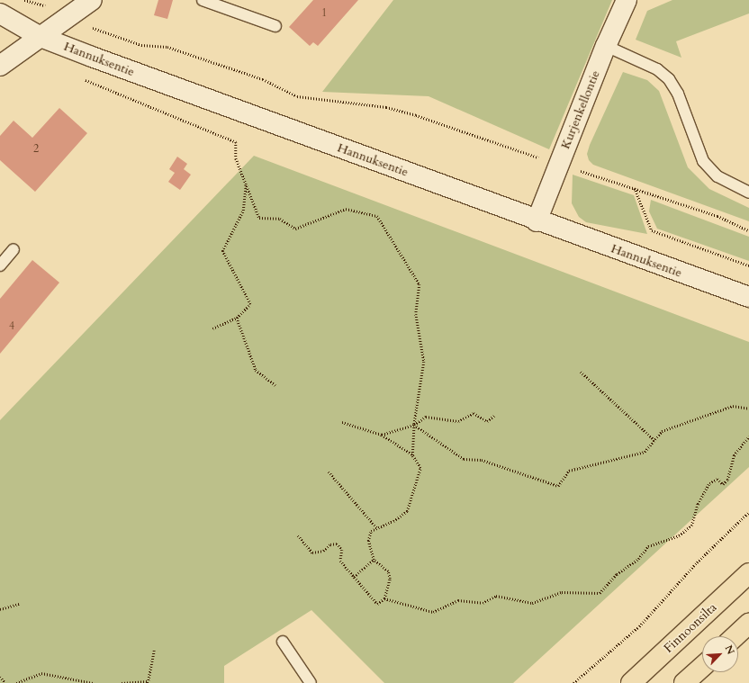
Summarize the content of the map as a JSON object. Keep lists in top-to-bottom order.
{
  "streets": {
    "main road": ["Finnoonsilta"],
    "street": ["Hannuksentie", "Kurjenkellontie"]
  },
  "crossings": [
    ["Hannuksentie", "Kurjenkellontie"]
  ],
  "house_numbers": ["1", "2", "4"],
  "north": "top right"
}
